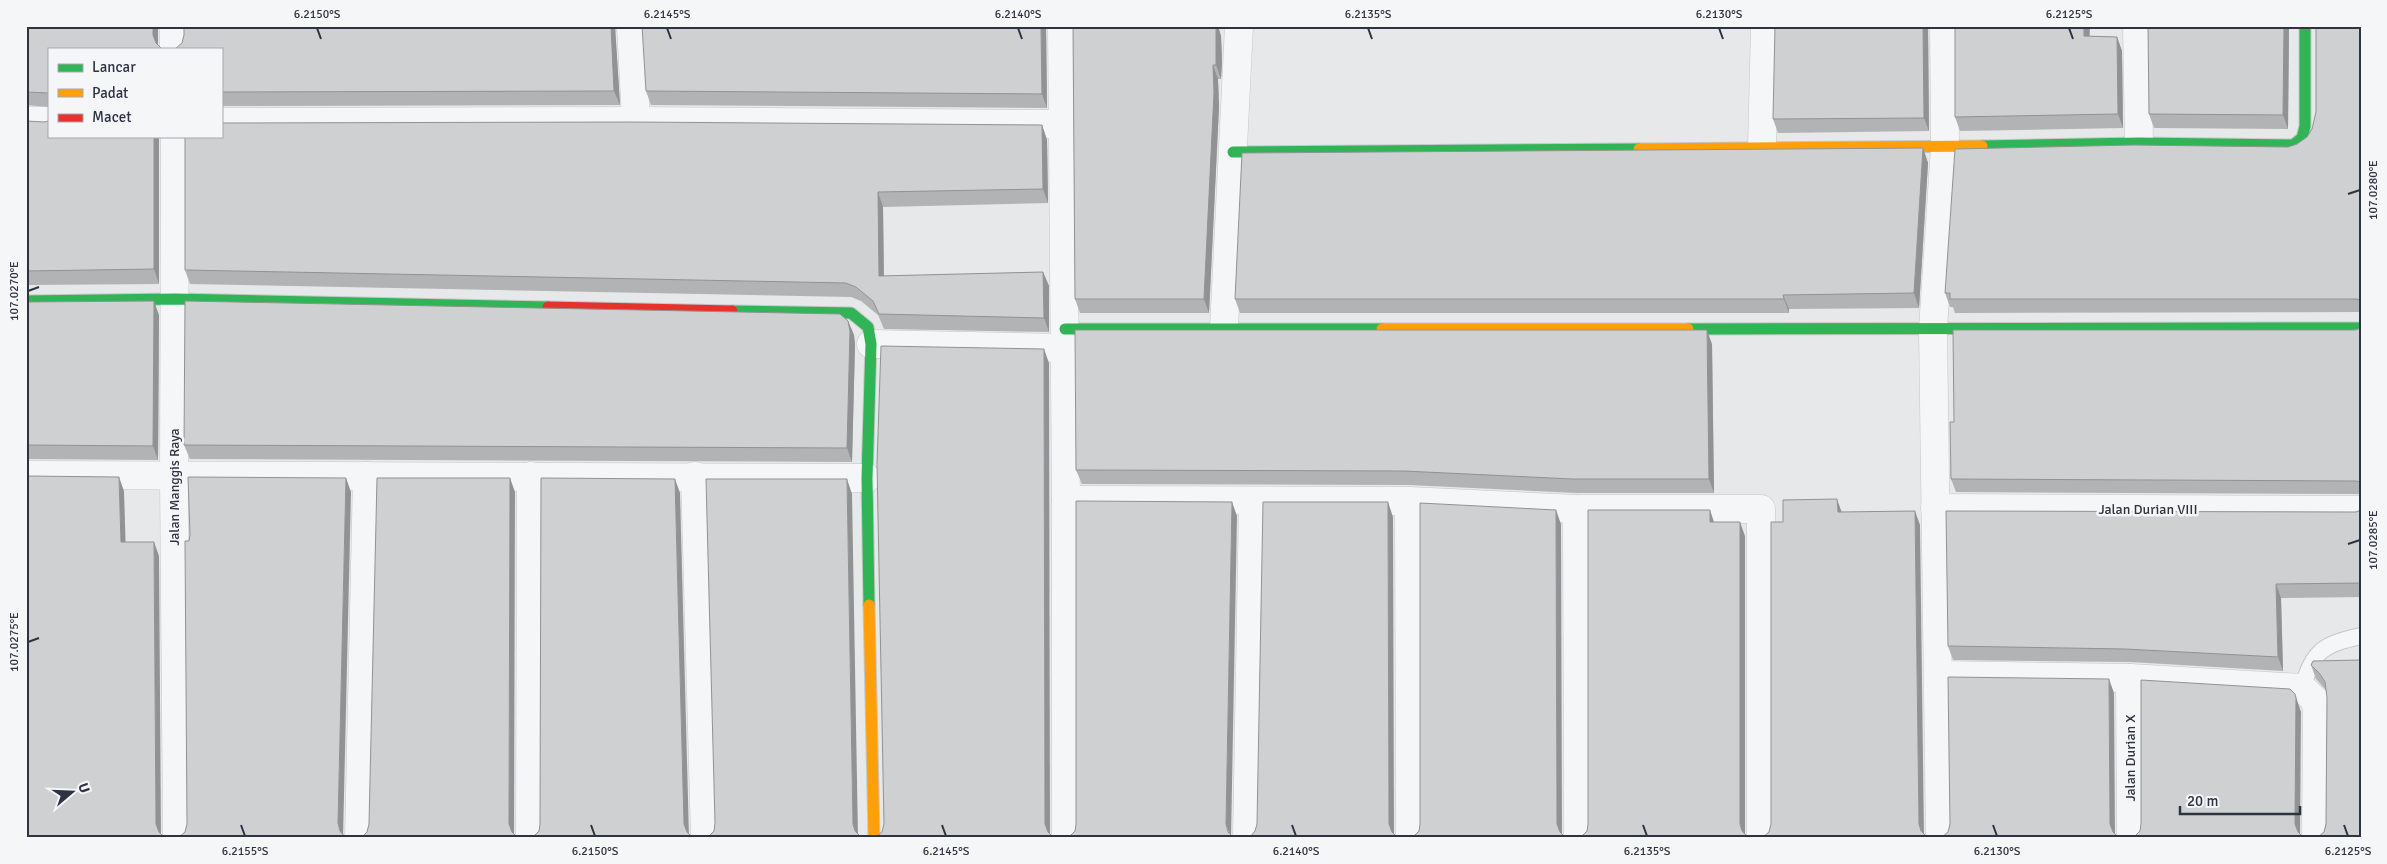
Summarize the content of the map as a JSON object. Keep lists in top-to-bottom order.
{
  "streets": {
    "street": ["Jalan Manggis Raya", "Jalan Durian VIII", "Jalan Durian X"]
  },
  "legend": ["Lancar", "Padat", "Macet"],
  "scale_bar": "20 m",
  "north": "right",
  "coordinates": [
    "6.2150°S",
    "6.2145°S",
    "6.2140°S",
    "6.2135°S",
    "6.2130°S",
    "6.2125°S",
    "107.0280°E",
    "107.0270°E",
    "107.0285°E",
    "107.0275°E",
    "6.2155°S"
  ]
}
